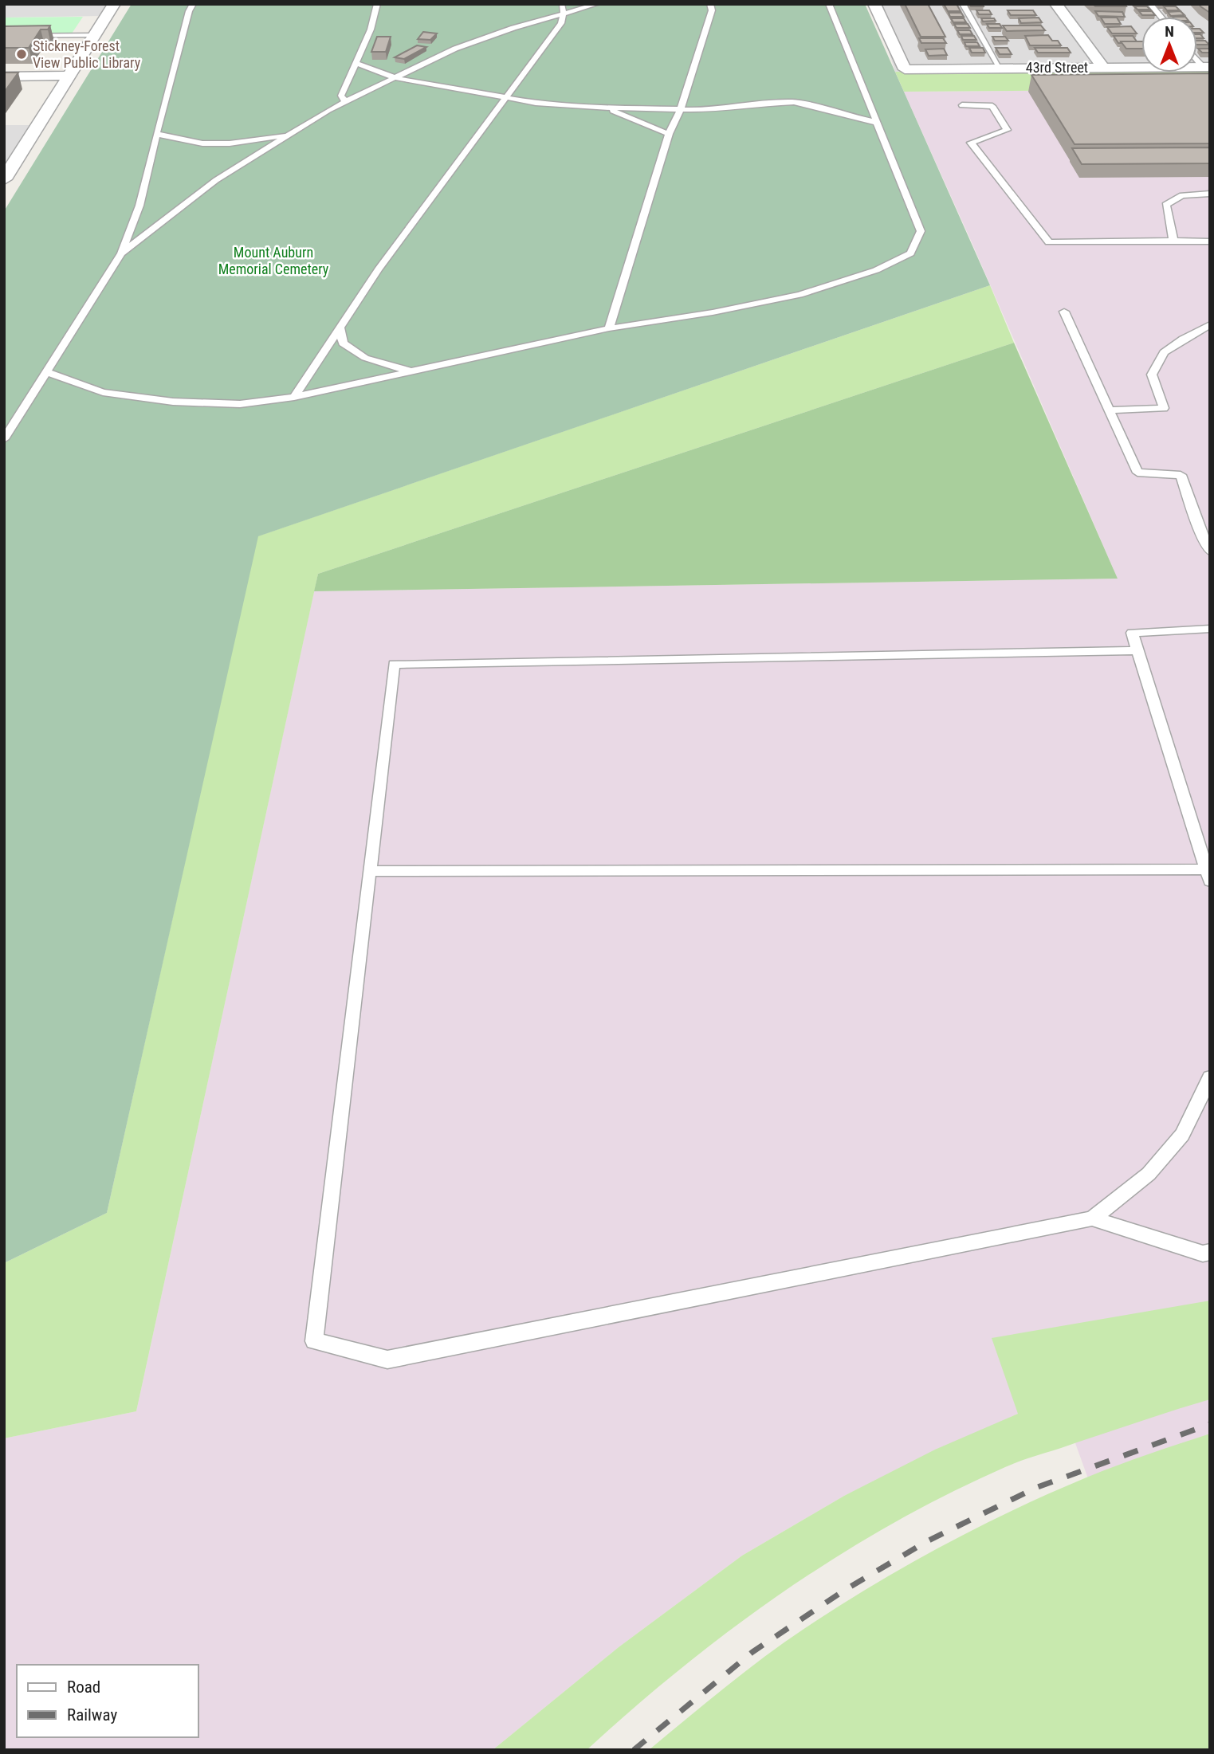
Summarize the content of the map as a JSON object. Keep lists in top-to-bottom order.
{
  "streets": {
    "street": ["43rd Street"]
  },
  "parks": ["Mount Auburn Memorial Cemetery"],
  "places": ["Stickney-Forest View Public Library"],
  "legend": ["Road", "Railway"],
  "north": "top"
}
